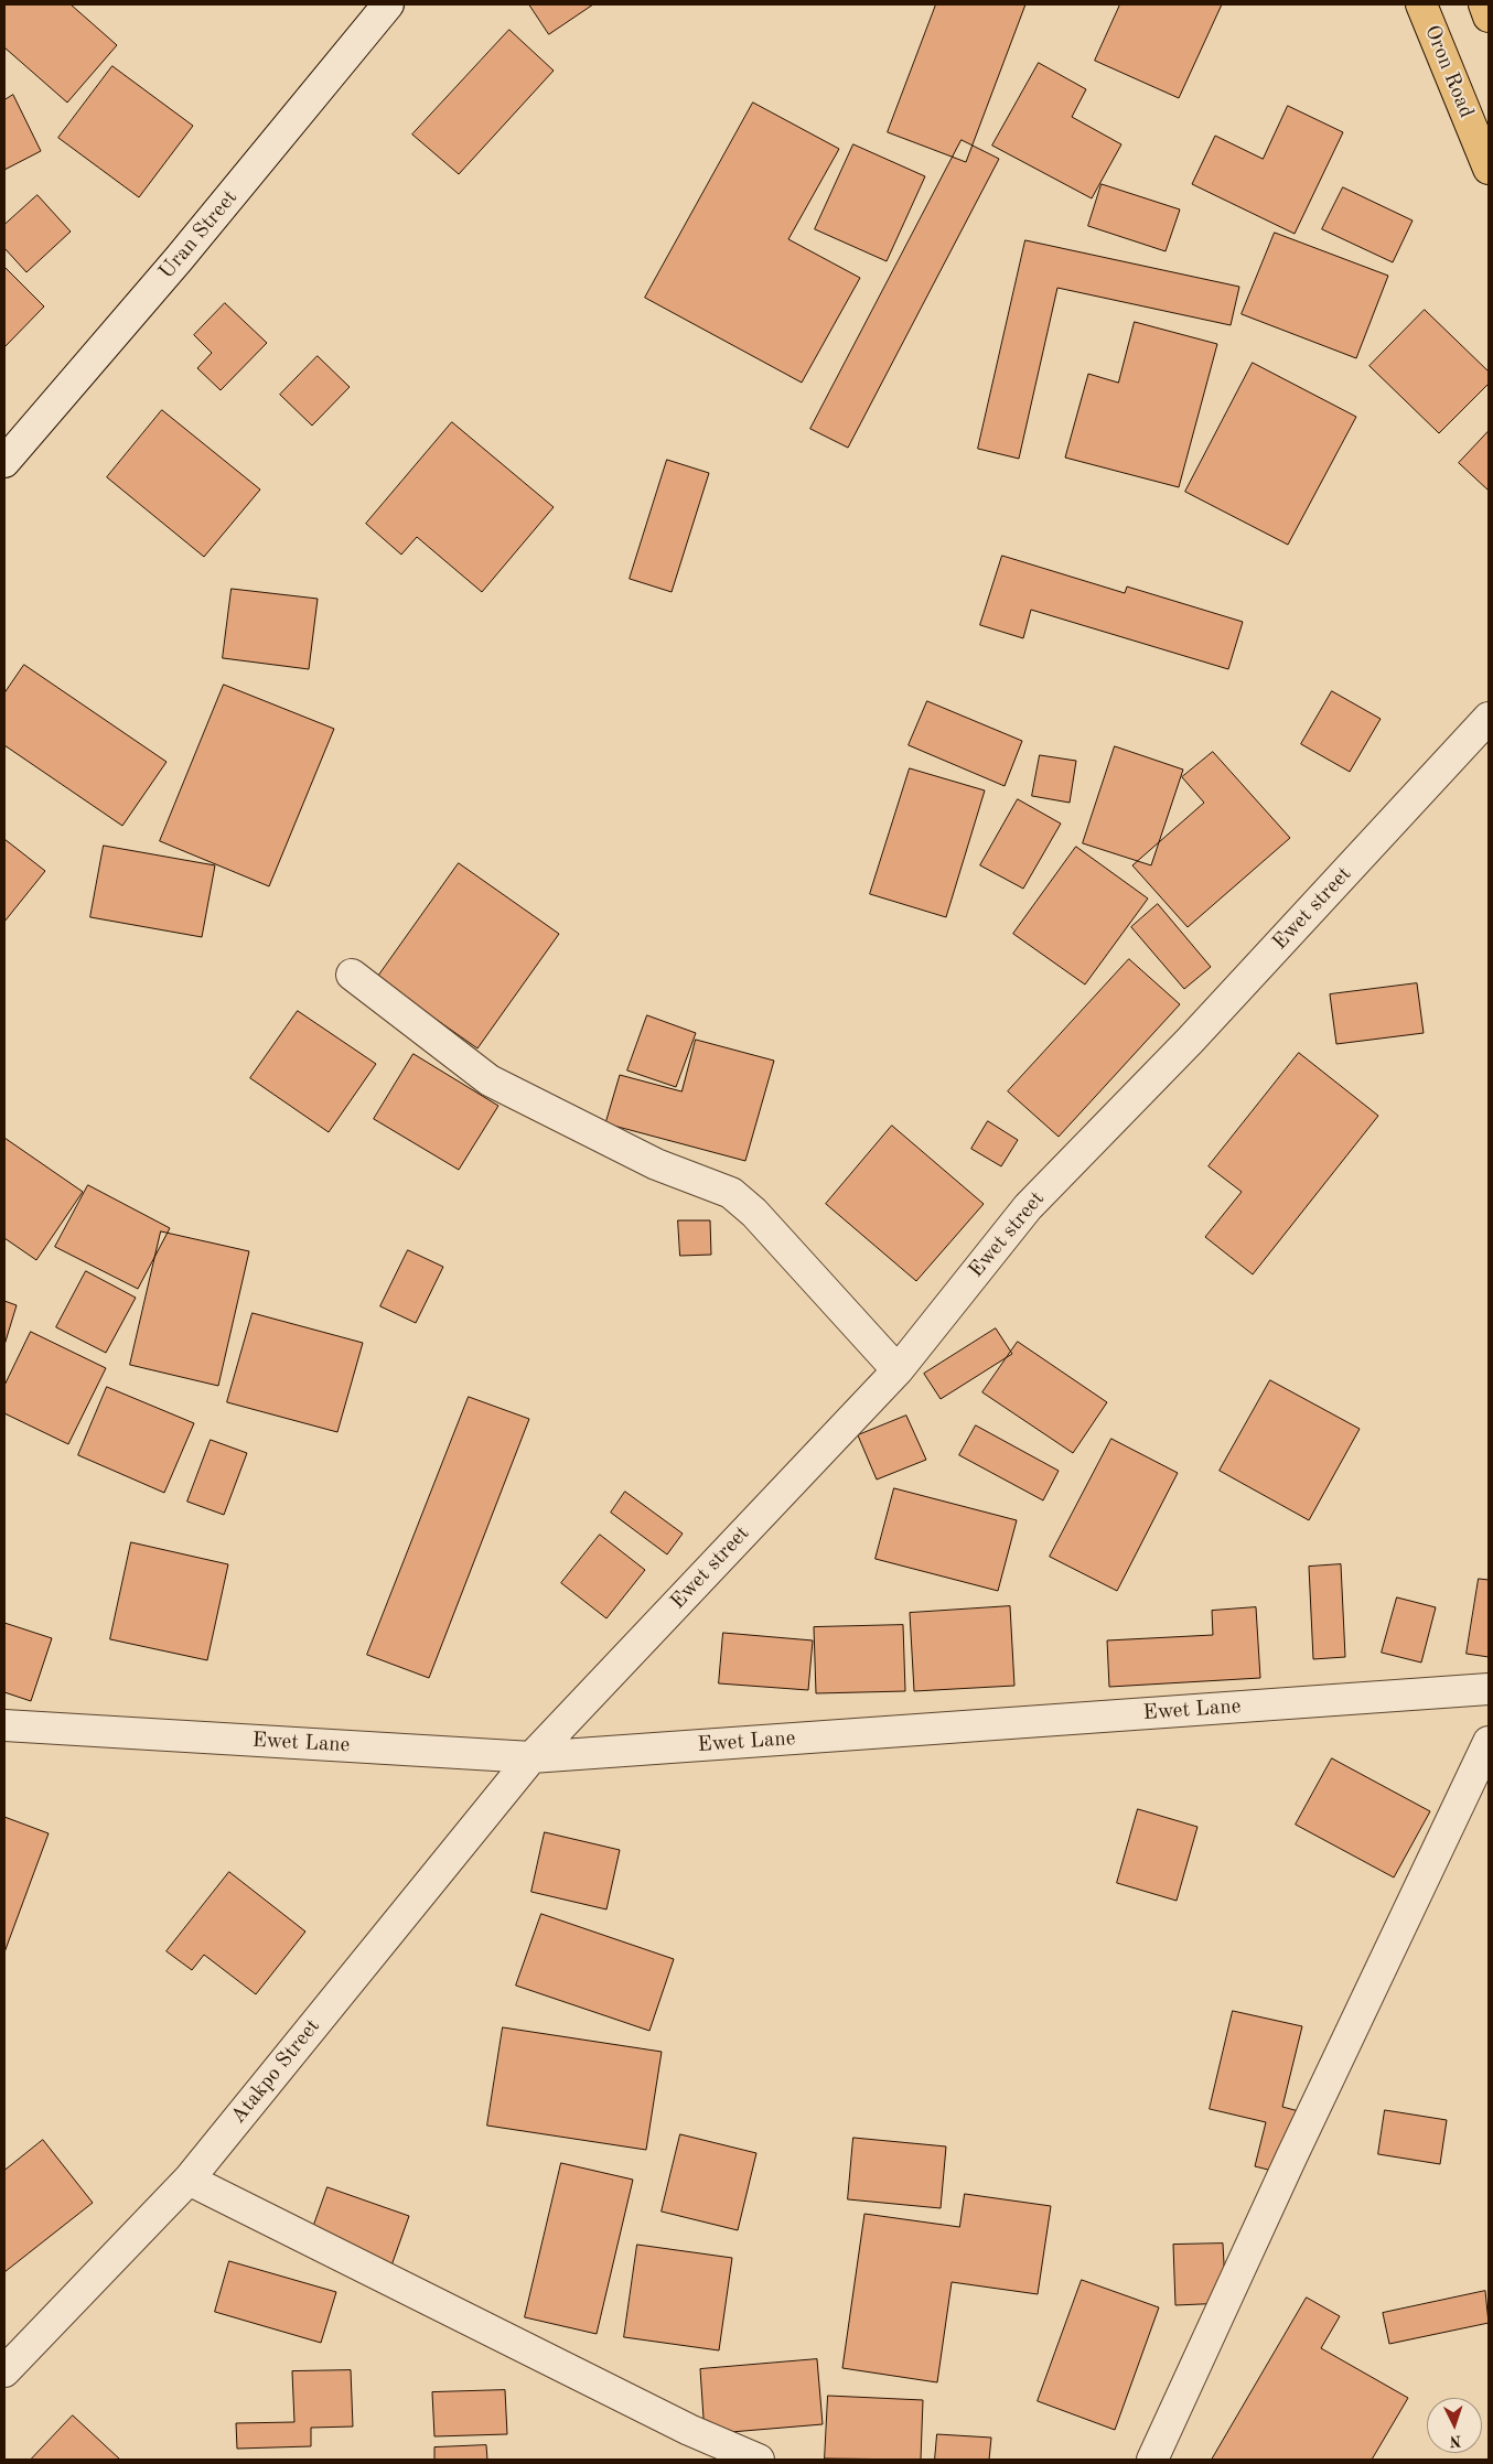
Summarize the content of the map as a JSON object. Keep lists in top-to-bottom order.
{
  "streets": {
    "highway": ["Oron Road"],
    "street": [
      "Uran Street",
      "Ewet street",
      "Ewet Lane",
      "Atakpo Street"
    ]
  },
  "crossings": [
    ["Ewet street", "Ewet Lane"],
    ["Ewet street", "Atakpo Street"],
    ["Ewet Lane", "Atakpo Street"]
  ],
  "north": "bottom"
}
